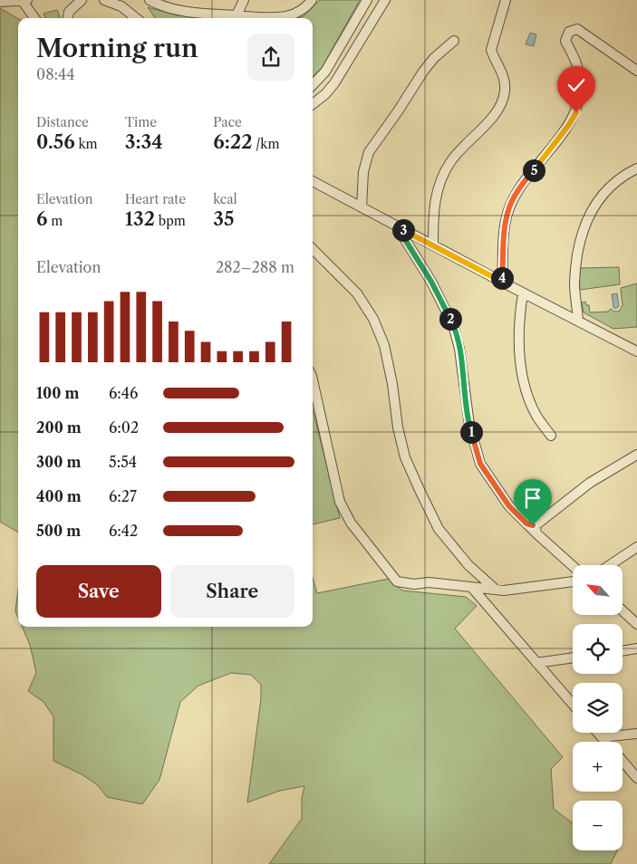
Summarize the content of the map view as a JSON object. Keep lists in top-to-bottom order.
{
  "north": "top left",
  "page": {
    "heading": ["Morning run", "08:44"],
    "stats": [
      ["Distance", "0.56 km"],
      ["Time", "3:34"],
      ["Pace", "6:22 /km"],
      ["Elevation", "6 m"],
      ["Heart rate", "132 bpm"],
      ["kcal", "35"]
    ],
    "pins": [
      "5",
      "3",
      "4",
      "2",
      "1"
    ],
    "chart": ["Elevation", "282–288 m"],
    "list": [
      {
        "name": "100 m",
        "note": "6:46"
      },
      {
        "name": "200 m",
        "note": "6:02"
      },
      {
        "name": "300 m",
        "note": "5:54"
      },
      {
        "name": "400 m",
        "note": "6:27"
      },
      {
        "name": "500 m",
        "note": "6:42"
      }
    ],
    "buttons": ["Save", "Share"],
    "map_buttons": ["+", "−"]
  }
}
